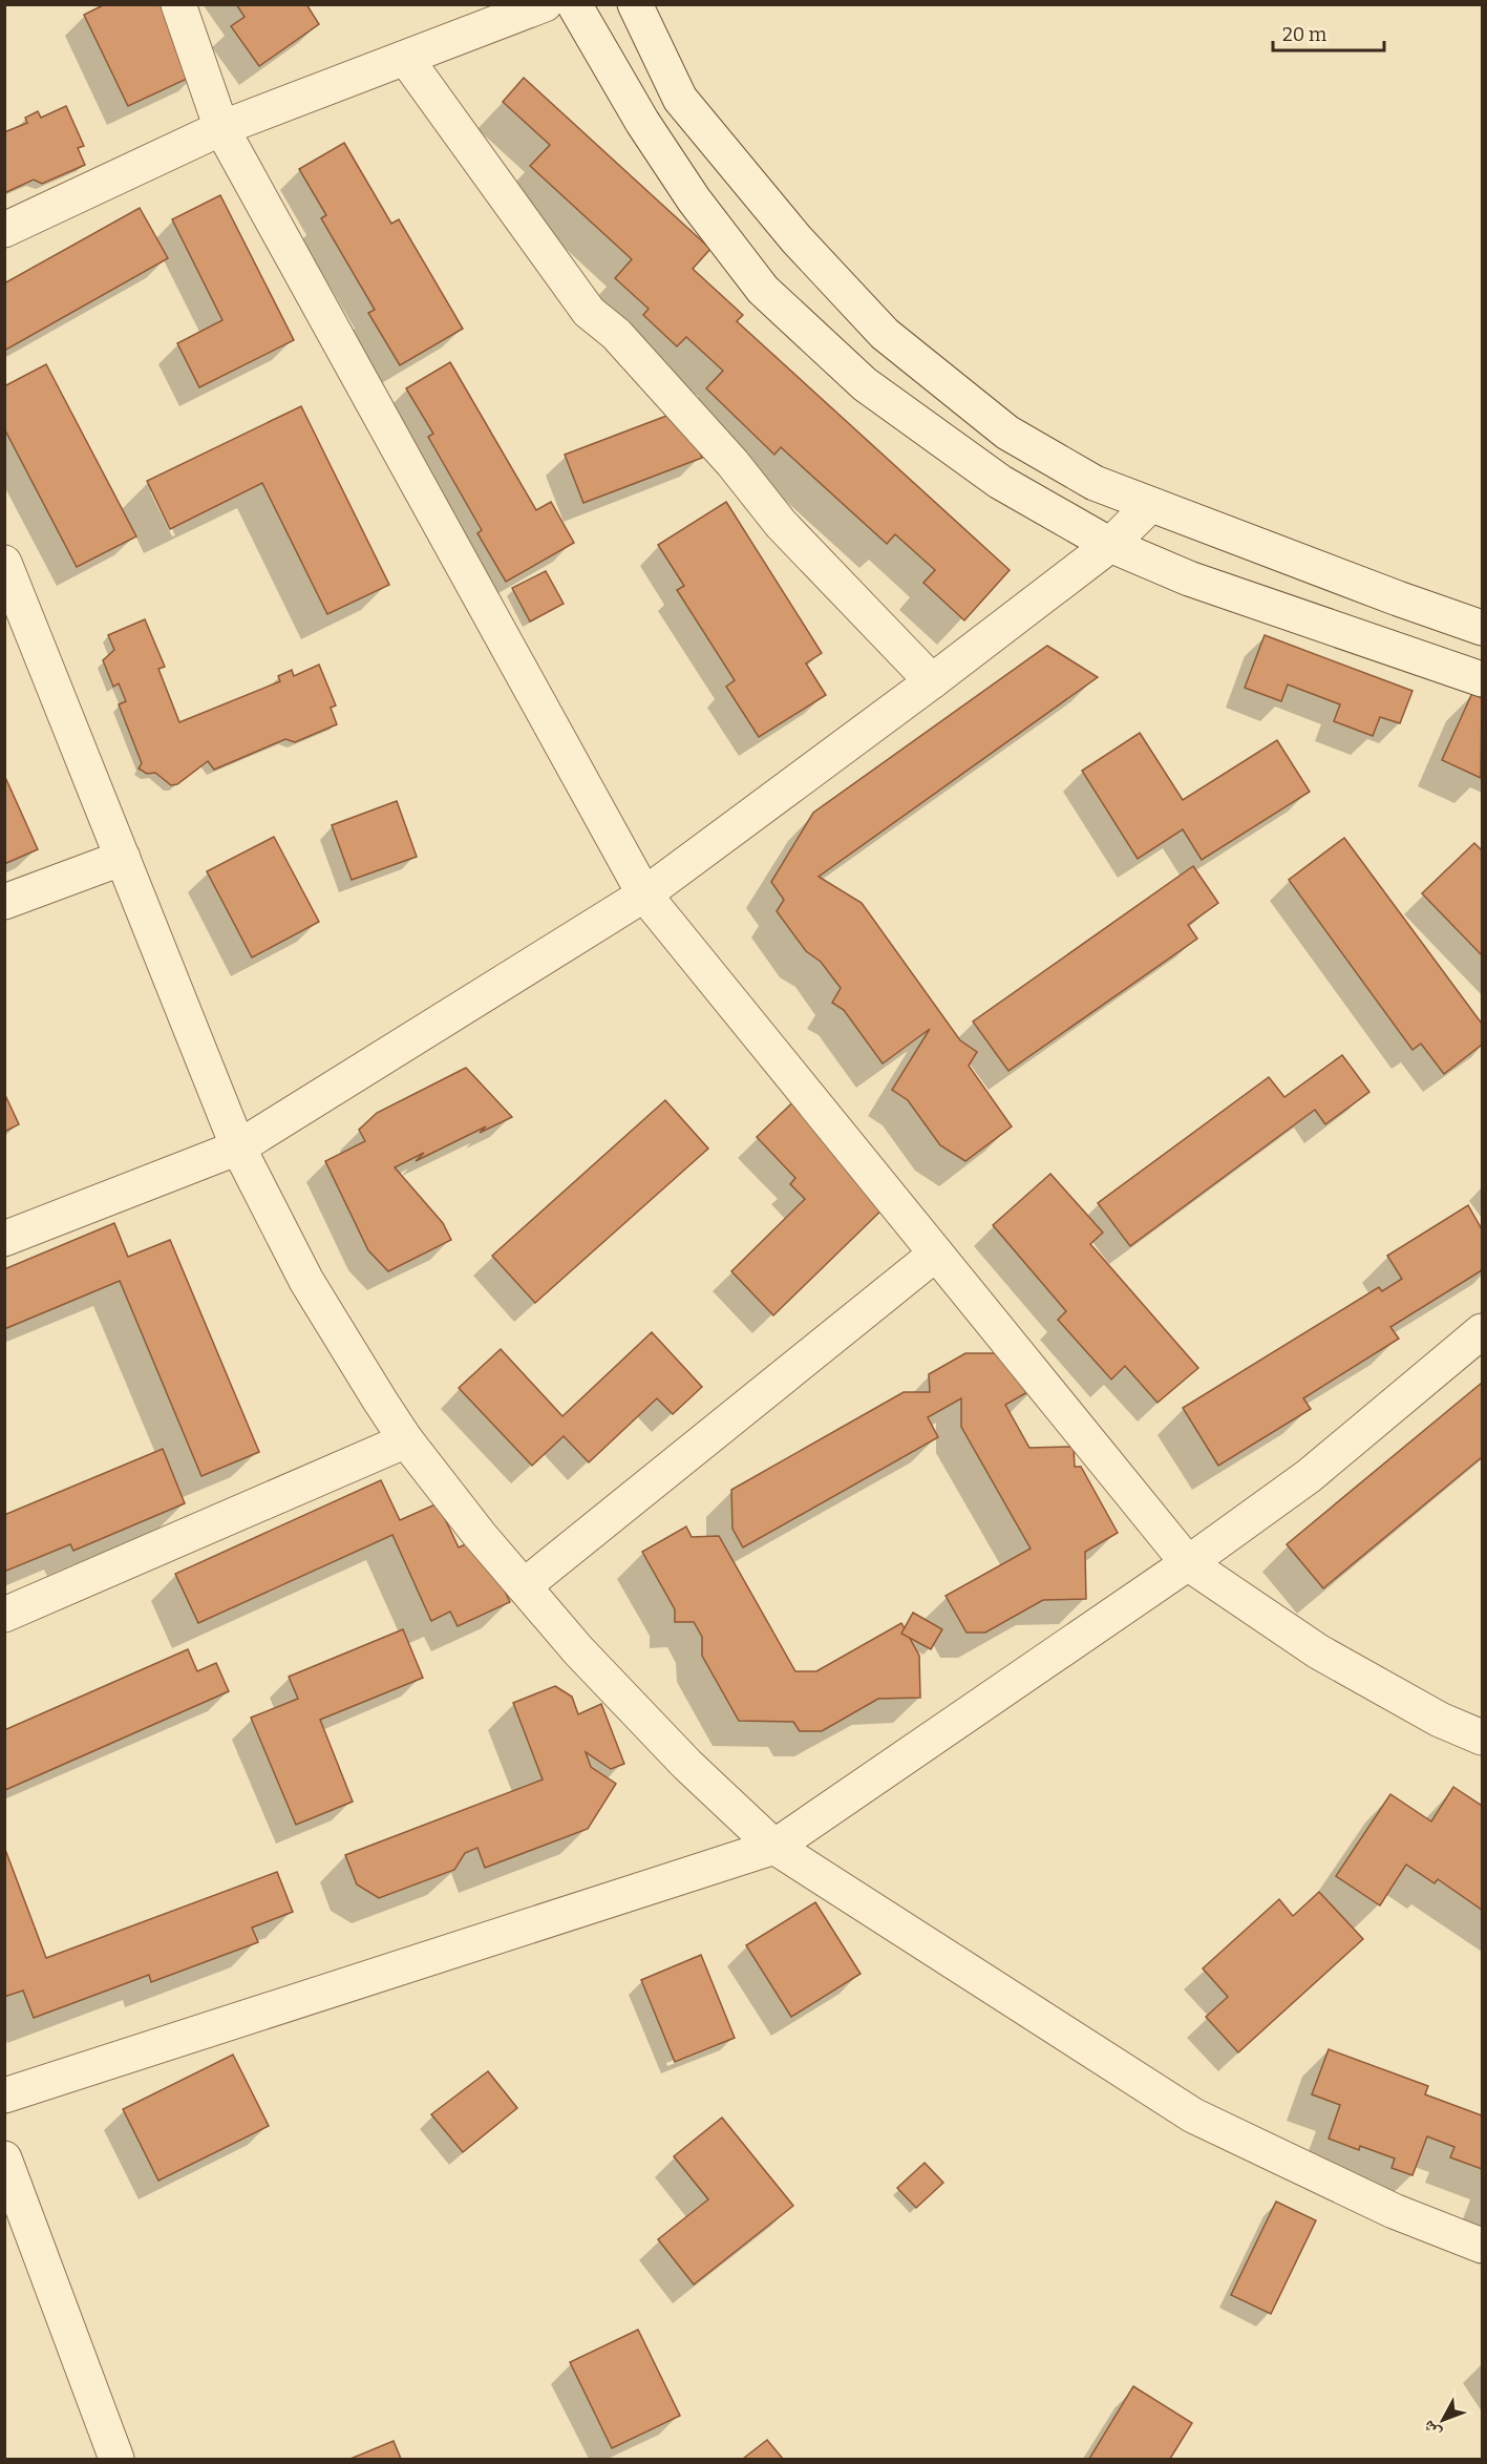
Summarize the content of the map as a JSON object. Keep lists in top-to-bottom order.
{
  "scale_bar": "20 m",
  "north": "bottom left"
}
